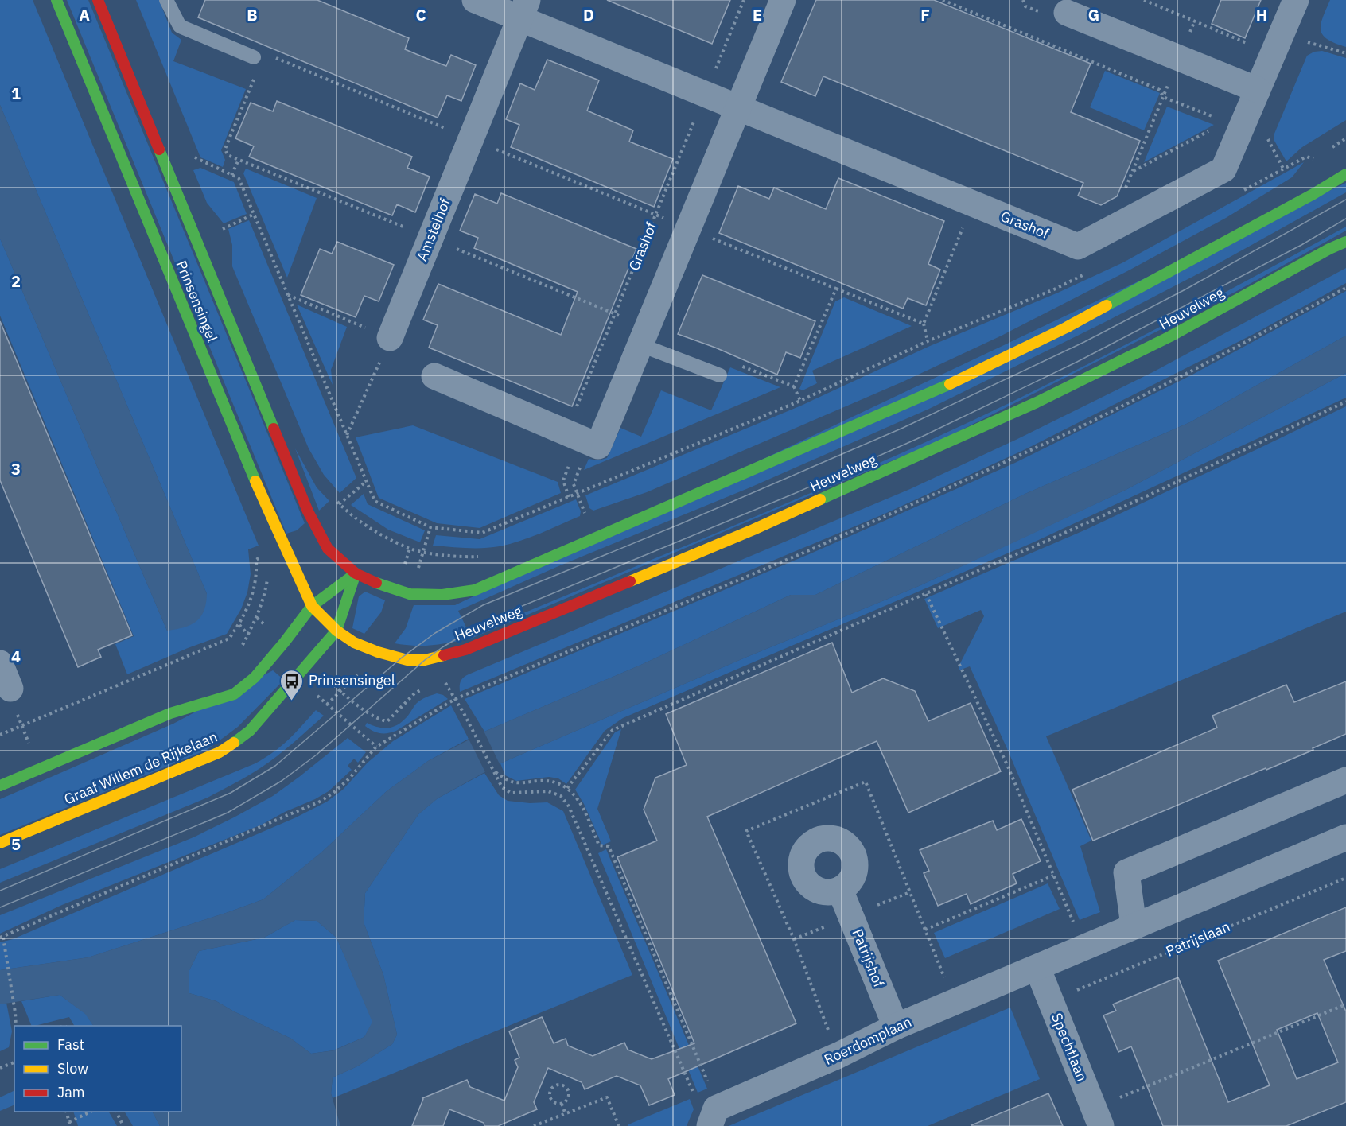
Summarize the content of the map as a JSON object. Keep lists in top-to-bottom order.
{
  "streets": {
    "main road": ["Prinsensingel", "Heuvelweg", "Graaf Willem de Rijkelaan"],
    "street": [
      "Grashof",
      "Amstelhof",
      "Patrijshof",
      "Roerdomplaan",
      "Spechtlaan"
    ],
    "path": ["Patrijslaan"]
  },
  "crossings": [
    ["Prinsensingel", "Heuvelweg"],
    ["Prinsensingel", "Graaf Willem de Rijkelaan"],
    ["Heuvelweg", "Graaf Willem de Rijkelaan"],
    ["Patrijslaan", "Spechtlaan"],
    ["Patrijshof", "Roerdomplaan"],
    ["Roerdomplaan", "Spechtlaan"]
  ],
  "places": {
    "bus stop": ["Prinsensingel"]
  },
  "legend": ["Fast", "Slow", "Jam"],
  "grid": {
    "columns": [
      "A",
      "B",
      "C",
      "D",
      "E",
      "F",
      "G",
      "H"
    ],
    "rows": [
      "1",
      "2",
      "3",
      "4",
      "5"
    ]
  }
}
